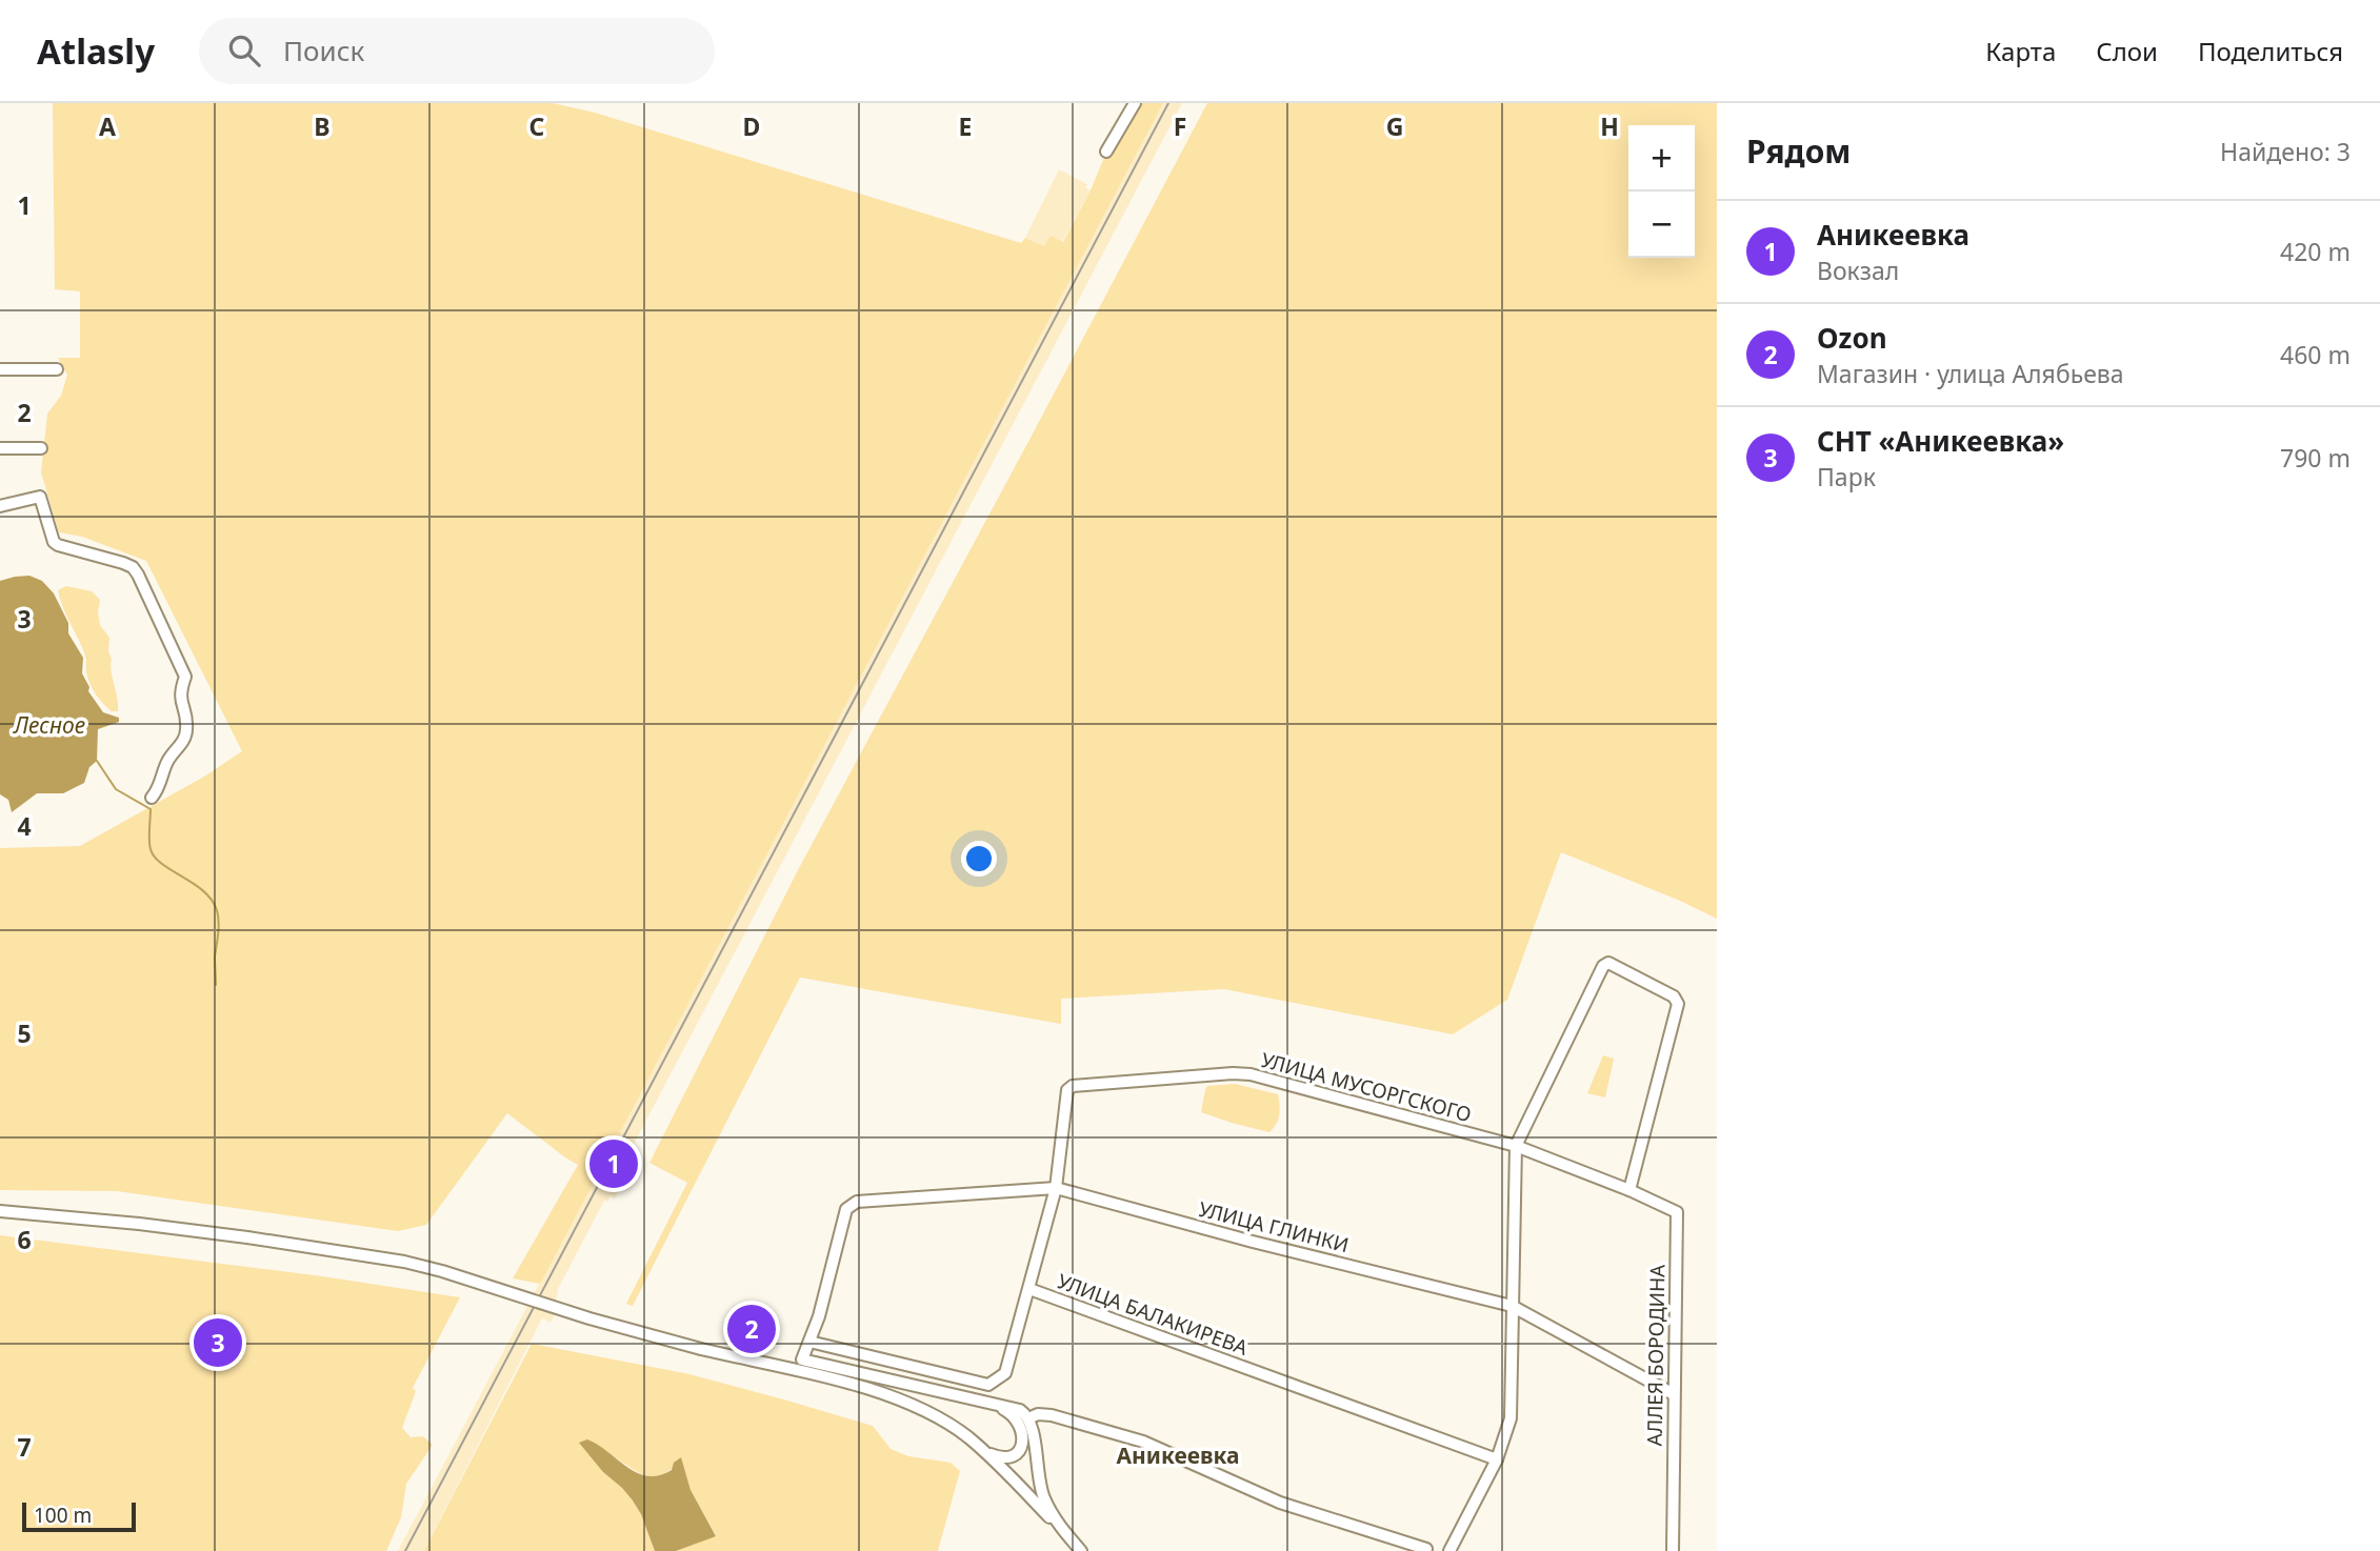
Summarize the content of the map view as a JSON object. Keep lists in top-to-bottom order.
{
  "streets": {
    "street": [
      "УЛИЦА МУСОРГСКОГО",
      "УЛИЦА ГЛИНКИ",
      "УЛИЦА БАЛАКИРЕВА",
      "АЛЛЕЯ БОРОДИНА"
    ]
  },
  "crossings": [
    ["УЛИЦА МУСОРГСКОГО", "УЛИЦА ГЛИНКИ"],
    ["УЛИЦА МУСОРГСКОГО", "АЛЛЕЯ БОРОДИНА"],
    ["УЛИЦА ГЛИНКИ", "УЛИЦА БАЛАКИРЕВА"],
    ["УЛИЦА ГЛИНКИ", "АЛЛЕЯ БОРОДИНА"]
  ],
  "districts": ["Аникеевка"],
  "water": ["Лесное"],
  "scale_bar": "100 m",
  "page": {
    "header": "Atlasly",
    "search": "Поиск",
    "nav": ["Карта", "Слои", "Поделиться"],
    "heading": ["Рядом", "Найдено: 3"],
    "map_buttons": ["+", "−"],
    "list": [
      {
        "mark": "1",
        "name": "Аникеевка",
        "note": "Вокзал",
        "value": "420 m"
      },
      {
        "mark": "2",
        "name": "Ozon",
        "note": "Магазин · улица Алябьева",
        "value": "460 m"
      },
      {
        "mark": "3",
        "name": "СНТ «Аникеевка»",
        "note": "Парк",
        "value": "790 m"
      }
    ],
    "pins": ["1", "2", "3"],
    "scale": "100 m"
  },
  "grid": {
    "columns": [
      "A",
      "B",
      "C",
      "D",
      "E",
      "F",
      "G",
      "H"
    ],
    "rows": [
      "1",
      "2",
      "3",
      "4",
      "5",
      "6",
      "7"
    ]
  }
}
